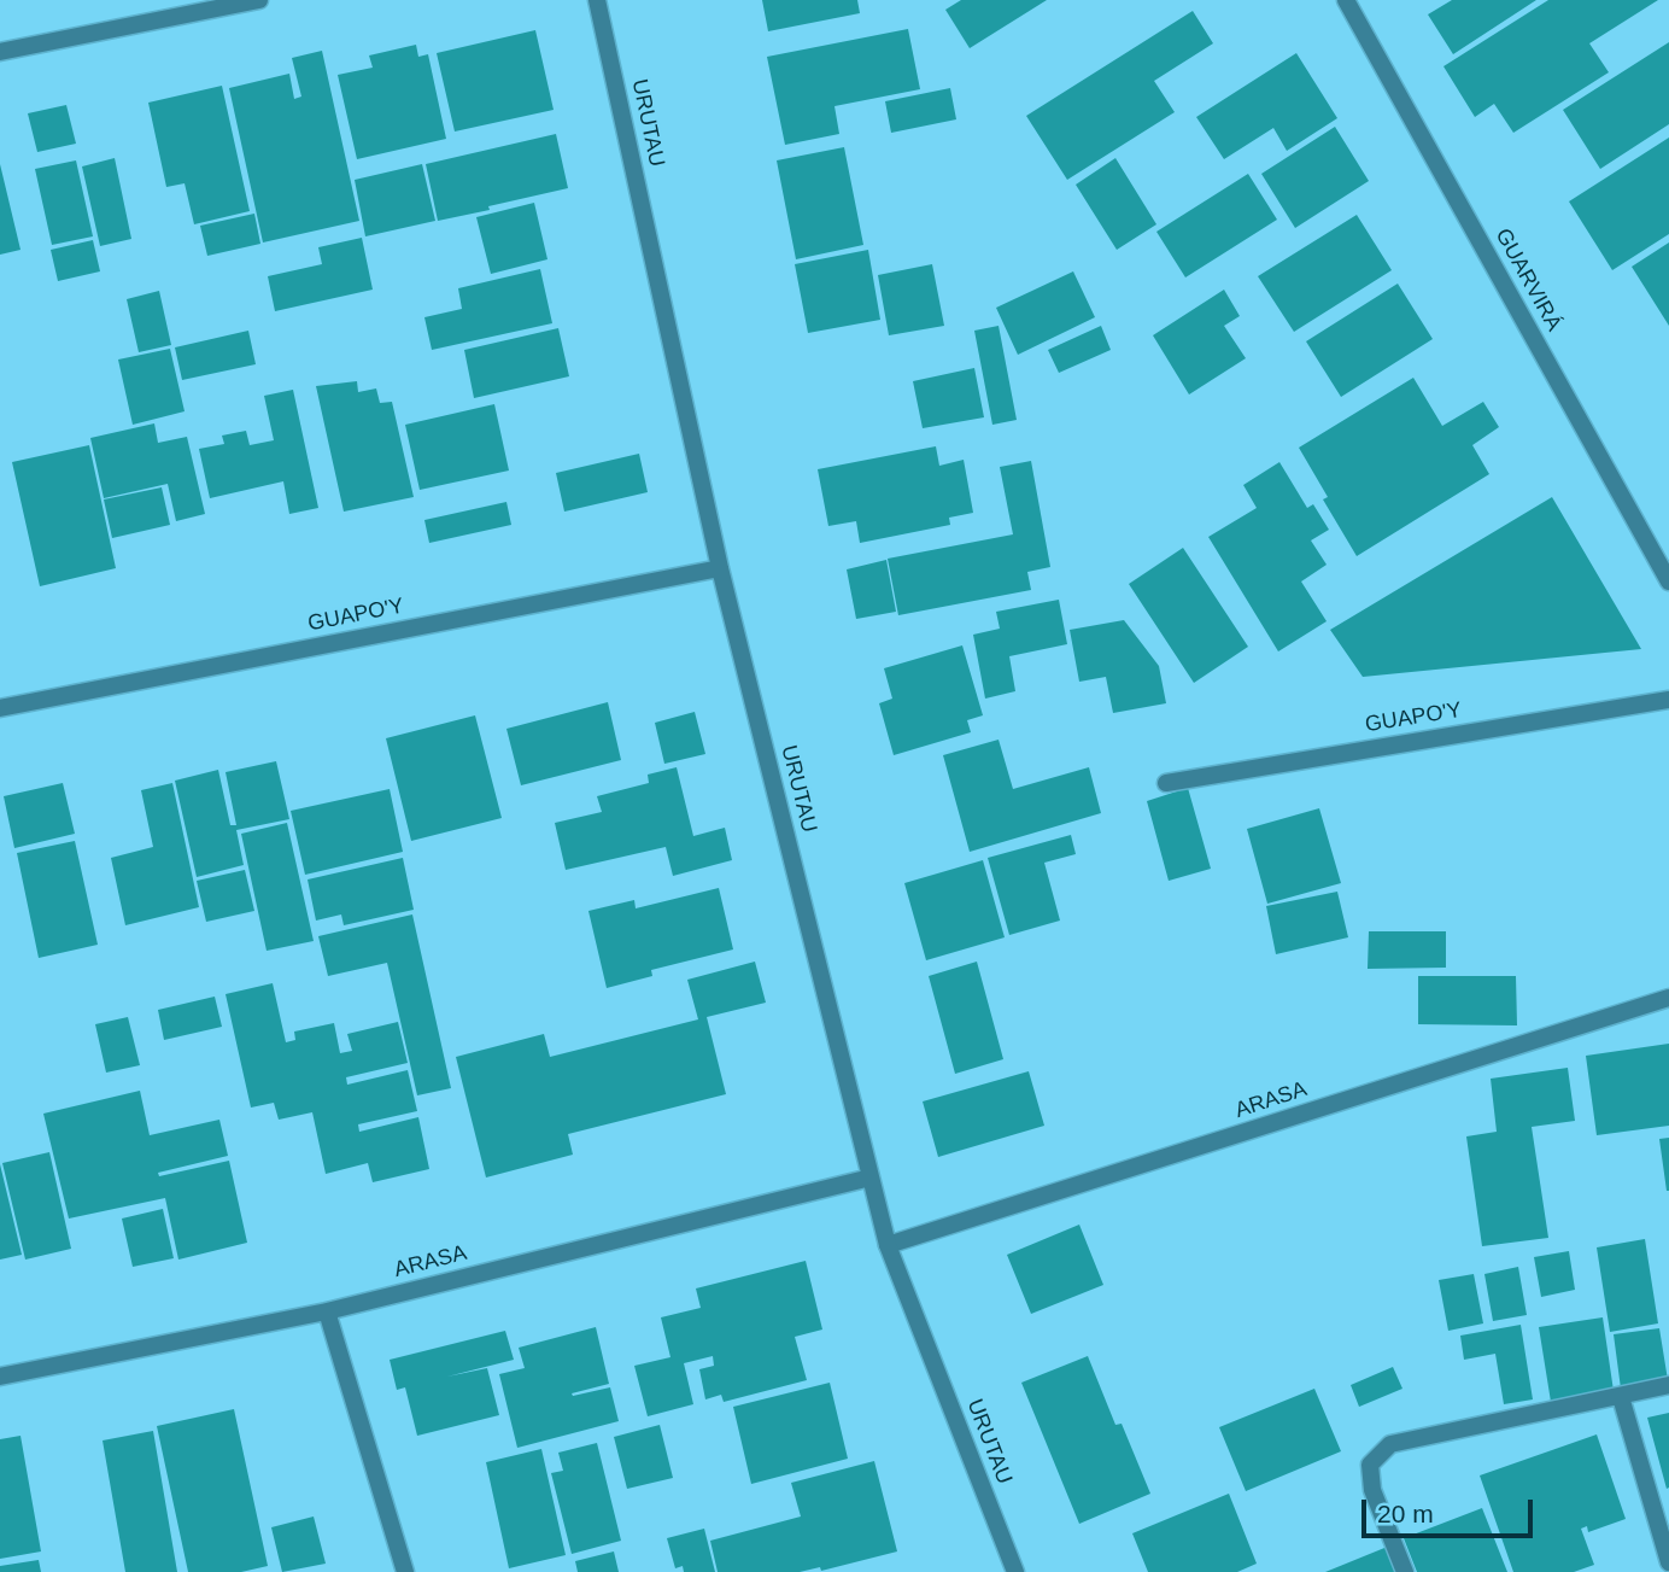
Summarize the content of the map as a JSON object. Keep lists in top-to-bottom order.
{
  "streets": {
    "street": [
      "URUTAU",
      "GUARVIRÁ",
      "GUAPO'Y",
      "ARASA"
    ]
  },
  "crossings": [
    ["URUTAU", "GUAPO'Y"],
    ["URUTAU", "ARASA"]
  ],
  "scale_bar": "20 m"
}
